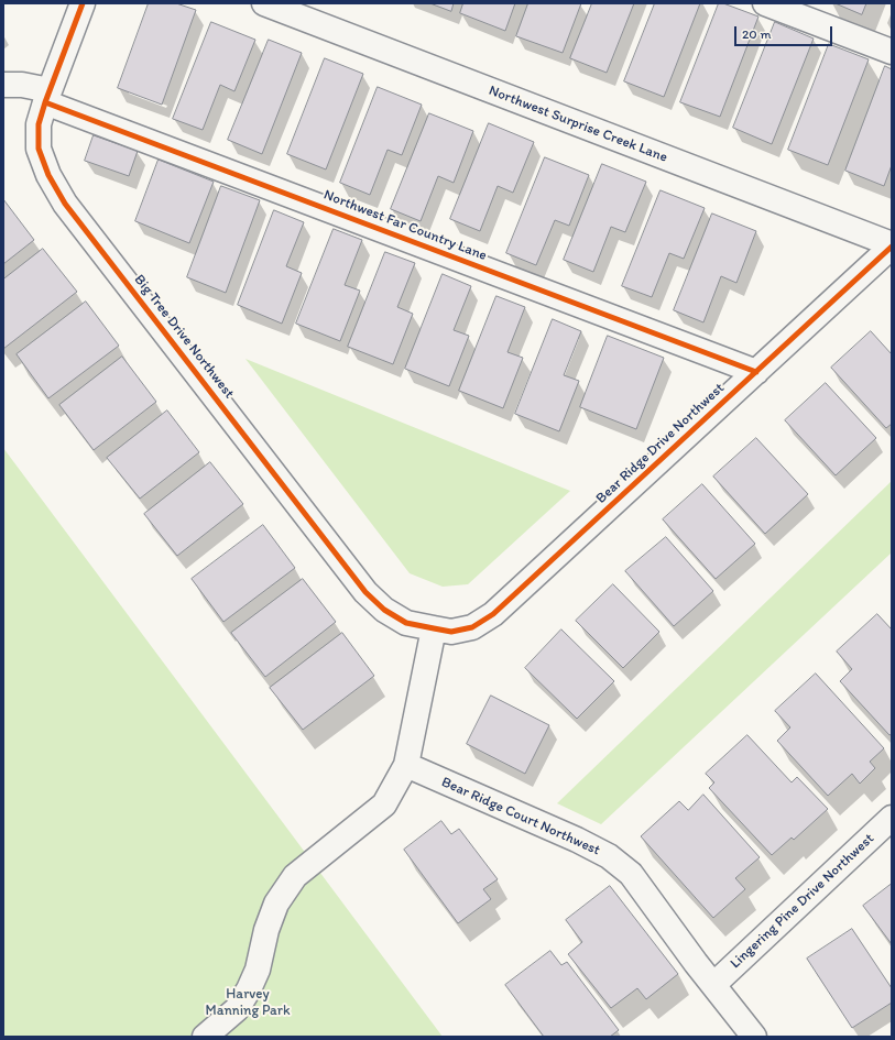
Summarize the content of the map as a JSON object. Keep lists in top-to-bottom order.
{
  "streets": {
    "street": [
      "Northwest Surprise Creek Lane",
      "Northwest Far Country Lane",
      "Big Tree Drive Northwest",
      "Bear Ridge Drive Northwest",
      "Bear Ridge Court Northwest",
      "Lingering Pine Drive Northwest"
    ]
  },
  "crossings": [
    ["Northwest Surprise Creek Lane", "Bear Ridge Drive Northwest"],
    ["Northwest Far Country Lane", "Big Tree Drive Northwest"],
    ["Northwest Far Country Lane", "Bear Ridge Drive Northwest"],
    ["Big Tree Drive Northwest", "Bear Ridge Drive Northwest"],
    ["Bear Ridge Court Northwest", "Lingering Pine Drive Northwest"]
  ],
  "parks": ["Harvey Manning Park"],
  "scale_bar": "20 m"
}
